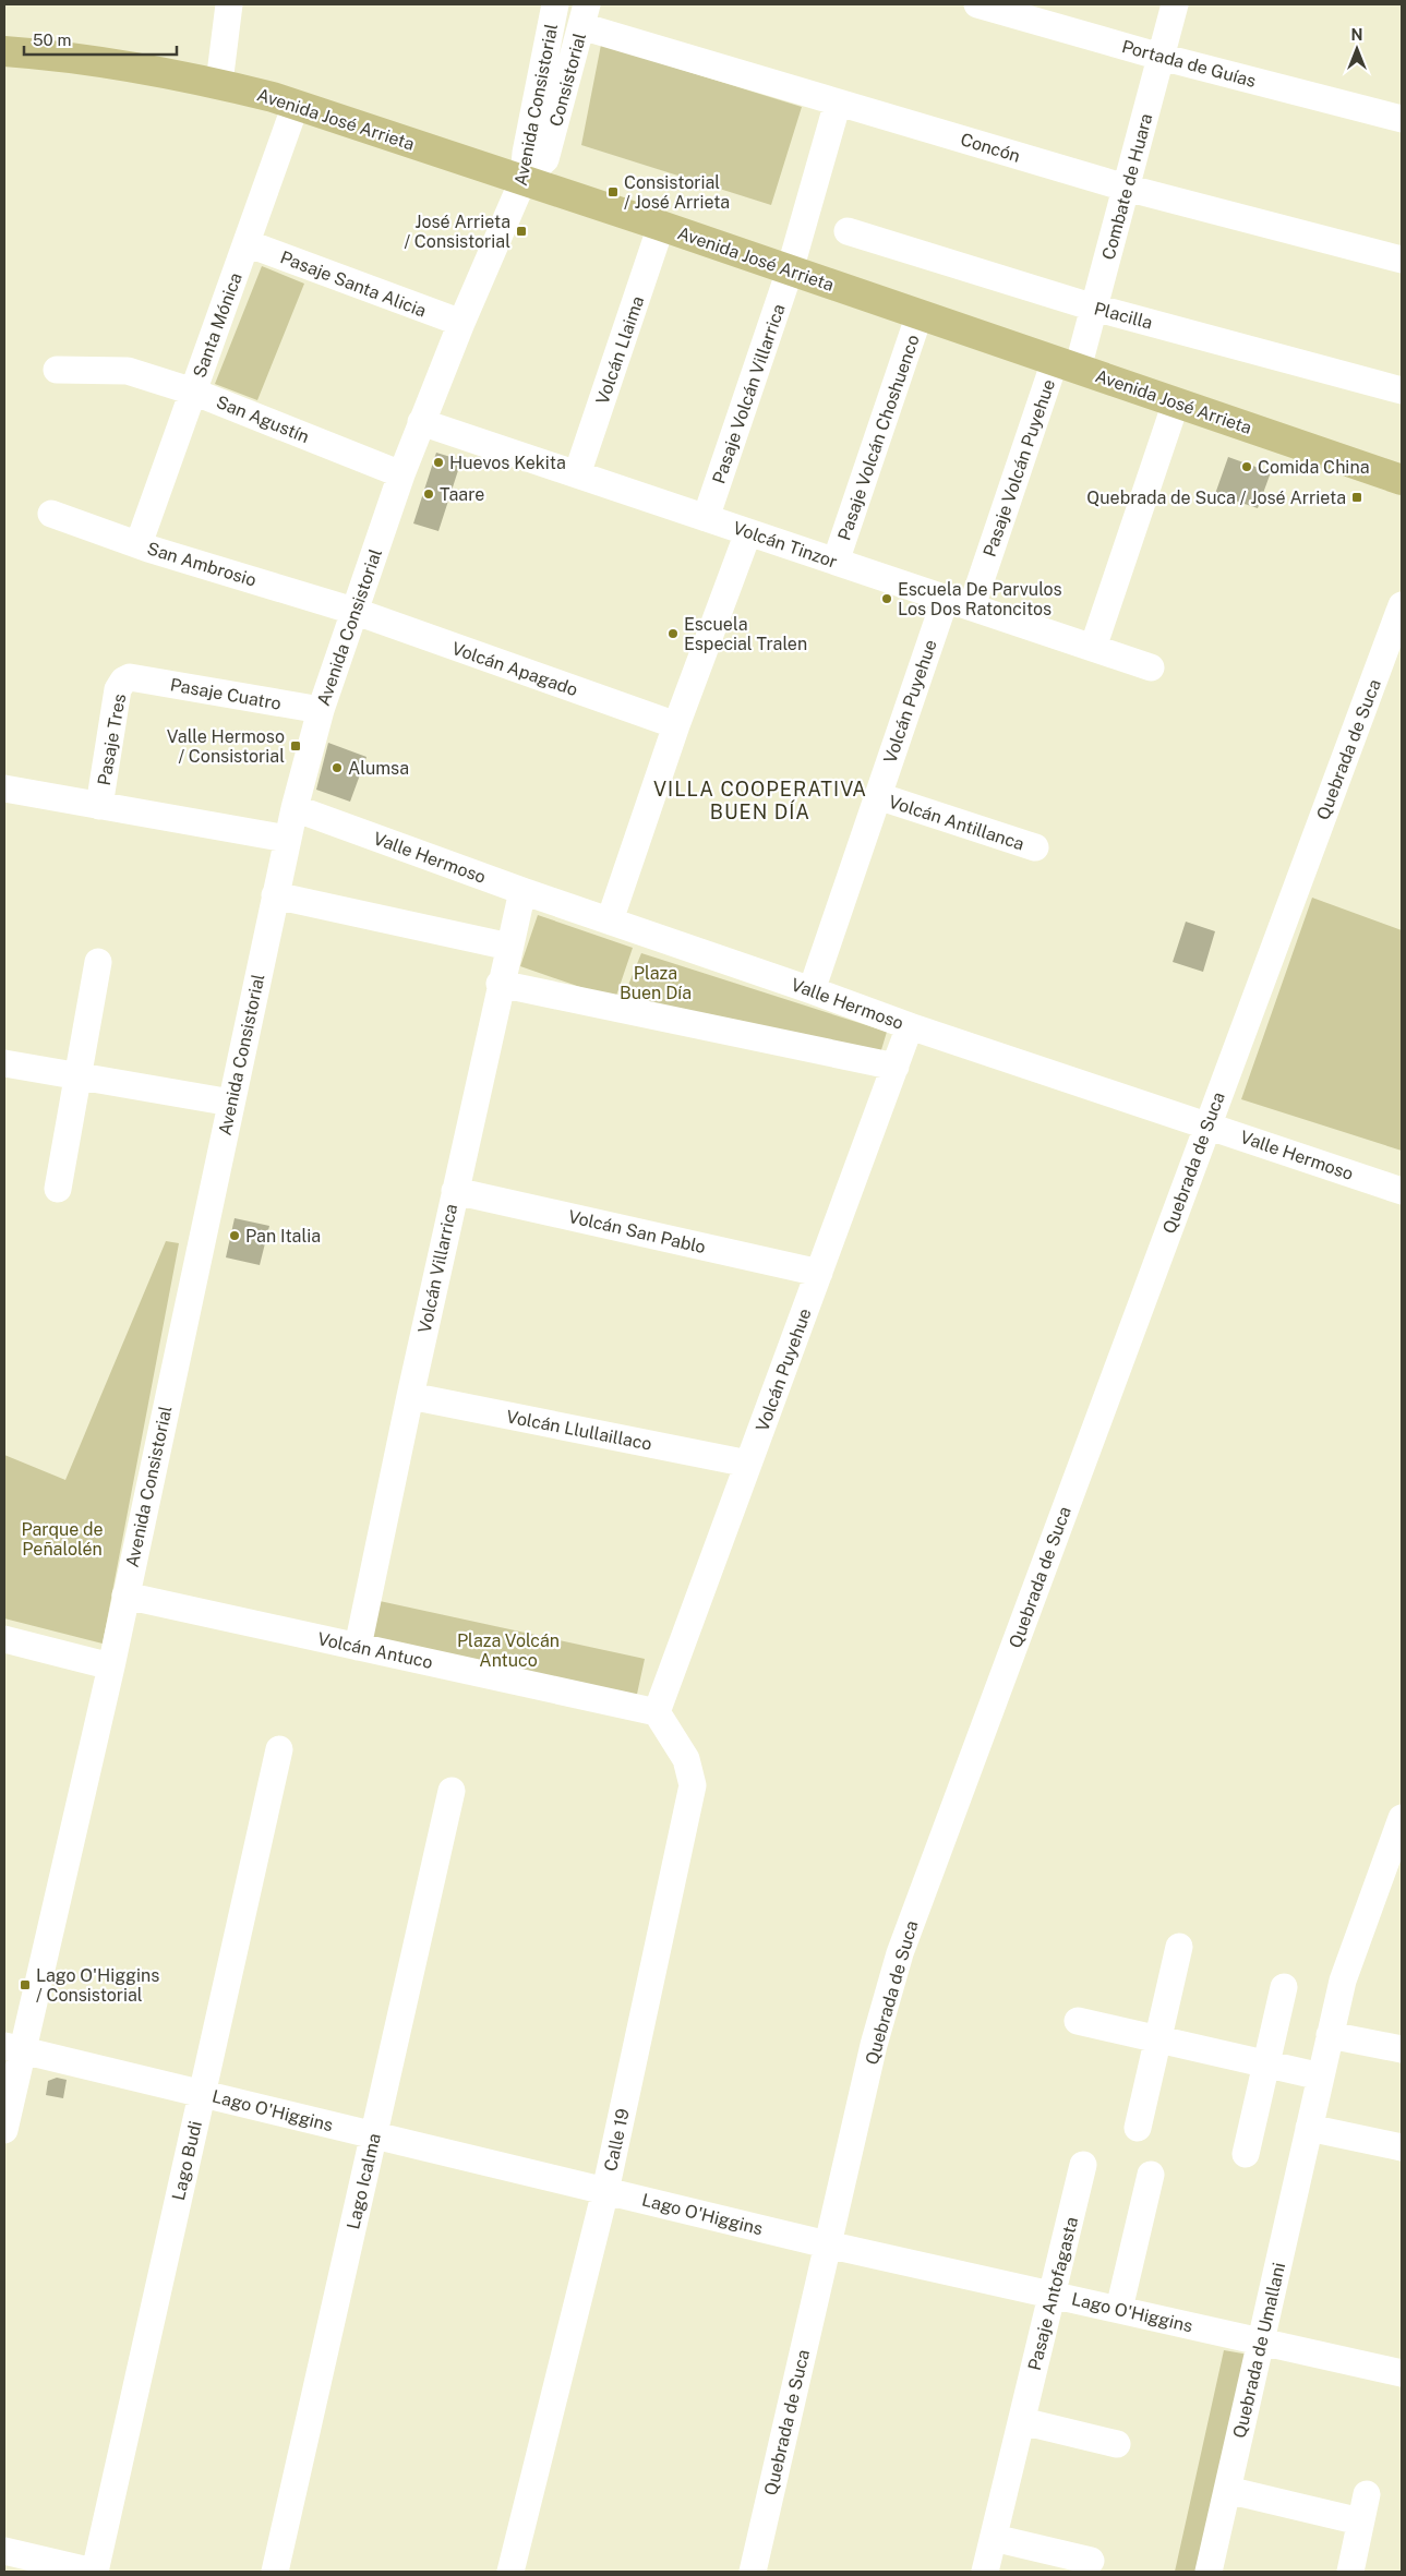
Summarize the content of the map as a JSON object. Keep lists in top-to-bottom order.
{
  "streets": {
    "main road": ["Avenida José Arrieta"],
    "street": [
      "Portada de Guías",
      "Consistorial",
      "Avenida Consistorial",
      "Concón",
      "Combate de Huara",
      "Pasaje Santa Alicia",
      "Placilla",
      "Santa Mónica",
      "Volcán Llaima",
      "Pasaje Volcán Villarrica",
      "San Agustín",
      "Pasaje Volcán Choshuenco",
      "Pasaje Volcán Puyehue",
      "Volcán Tinzor",
      "San Ambrosio",
      "Volcán Apagado",
      "Pasaje Cuatro",
      "Volcán Puyehue",
      "Pasaje Tres",
      "Quebrada de Suca",
      "Volcán Antillanca",
      "Valle Hermoso",
      "Volcán San Pablo",
      "Volcán Villarrica",
      "Volcán Llullaillaco",
      "Volcán Antuco",
      "Lago O'Higgins",
      "Calle 19",
      "Lago Budi",
      "Lago Icalma",
      "Pasaje Antofagasta",
      "Quebrada de Umallani"
    ]
  },
  "crossings": [
    ["Portada de Guías", "Combate de Huara"],
    ["Consistorial", "Avenida Consistorial"],
    ["Consistorial", "Avenida José Arrieta"],
    ["Consistorial", "Concón"],
    ["Avenida Consistorial", "Avenida José Arrieta"],
    ["Avenida Consistorial", "Pasaje Santa Alicia"],
    ["Avenida Consistorial", "San Agustín"],
    ["Avenida Consistorial", "Volcán Tinzor"],
    ["Avenida Consistorial", "San Ambrosio"],
    ["Avenida Consistorial", "Volcán Apagado"],
    ["Avenida Consistorial", "Pasaje Cuatro"],
    ["Avenida Consistorial", "Valle Hermoso"],
    ["Avenida Consistorial", "Volcán Antuco"],
    ["Avenida Consistorial", "Lago O'Higgins"],
    ["Avenida José Arrieta", "Combate de Huara"],
    ["Avenida José Arrieta", "Santa Mónica"],
    ["Avenida José Arrieta", "Volcán Llaima"],
    ["Avenida José Arrieta", "Pasaje Volcán Villarrica"],
    ["Avenida José Arrieta", "Pasaje Volcán Choshuenco"],
    ["Avenida José Arrieta", "Pasaje Volcán Puyehue"],
    ["Concón", "Combate de Huara"],
    ["Concón", "Pasaje Volcán Villarrica"],
    ["Combate de Huara", "Placilla"],
    ["Combate de Huara", "Pasaje Volcán Puyehue"],
    ["Pasaje Santa Alicia", "Santa Mónica"],
    ["Santa Mónica", "San Agustín"],
    ["Santa Mónica", "San Ambrosio"],
    ["Volcán Llaima", "Volcán Tinzor"],
    ["Pasaje Volcán Villarrica", "Volcán Tinzor"],
    ["Pasaje Volcán Choshuenco", "Volcán Tinzor"],
    ["Pasaje Volcán Puyehue", "Volcán Tinzor"],
    ["Volcán Tinzor", "Volcán Puyehue"],
    ["San Ambrosio", "Volcán Apagado"],
    ["Pasaje Cuatro", "Pasaje Tres"],
    ["Volcán Puyehue", "Volcán Antillanca"],
    ["Volcán Puyehue", "Valle Hermoso"],
    ["Volcán Puyehue", "Volcán San Pablo"],
    ["Volcán Puyehue", "Volcán Llullaillaco"],
    ["Volcán Puyehue", "Volcán Antuco"],
    ["Volcán Puyehue", "Calle 19"],
    ["Quebrada de Suca", "Valle Hermoso"],
    ["Quebrada de Suca", "Lago O'Higgins"],
    ["Valle Hermoso", "Volcán Villarrica"],
    ["Volcán San Pablo", "Volcán Villarrica"],
    ["Volcán Villarrica", "Volcán Llullaillaco"],
    ["Volcán Villarrica", "Volcán Antuco"],
    ["Volcán Antuco", "Calle 19"],
    ["Lago O'Higgins", "Calle 19"],
    ["Lago O'Higgins", "Lago Budi"],
    ["Lago O'Higgins", "Lago Icalma"],
    ["Lago O'Higgins", "Pasaje Antofagasta"],
    ["Lago O'Higgins", "Quebrada de Umallani"]
  ],
  "districts": ["VILLA COOPERATIVA BUEN DÍA"],
  "parks": ["Plaza Buen Día", "Parque de Peñalolén", "Plaza Volcán Antuco"],
  "places": {
    "transit": [
      "Consistorial / José Arrieta",
      "José Arrieta / Consistorial",
      "Quebrada de Suca / José Arrieta",
      "Valle Hermoso / Consistorial",
      "Lago O'Higgins / Consistorial"
    ],
    "other": [
      "Huevos Kekita",
      "Comida China",
      "Taare",
      "Escuela De Parvulos Los Dos Ratoncitos",
      "Escuela Especial Tralen",
      "Alumsa",
      "Pan Italia"
    ]
  },
  "scale_bar": "50 m",
  "north": "top"
}
